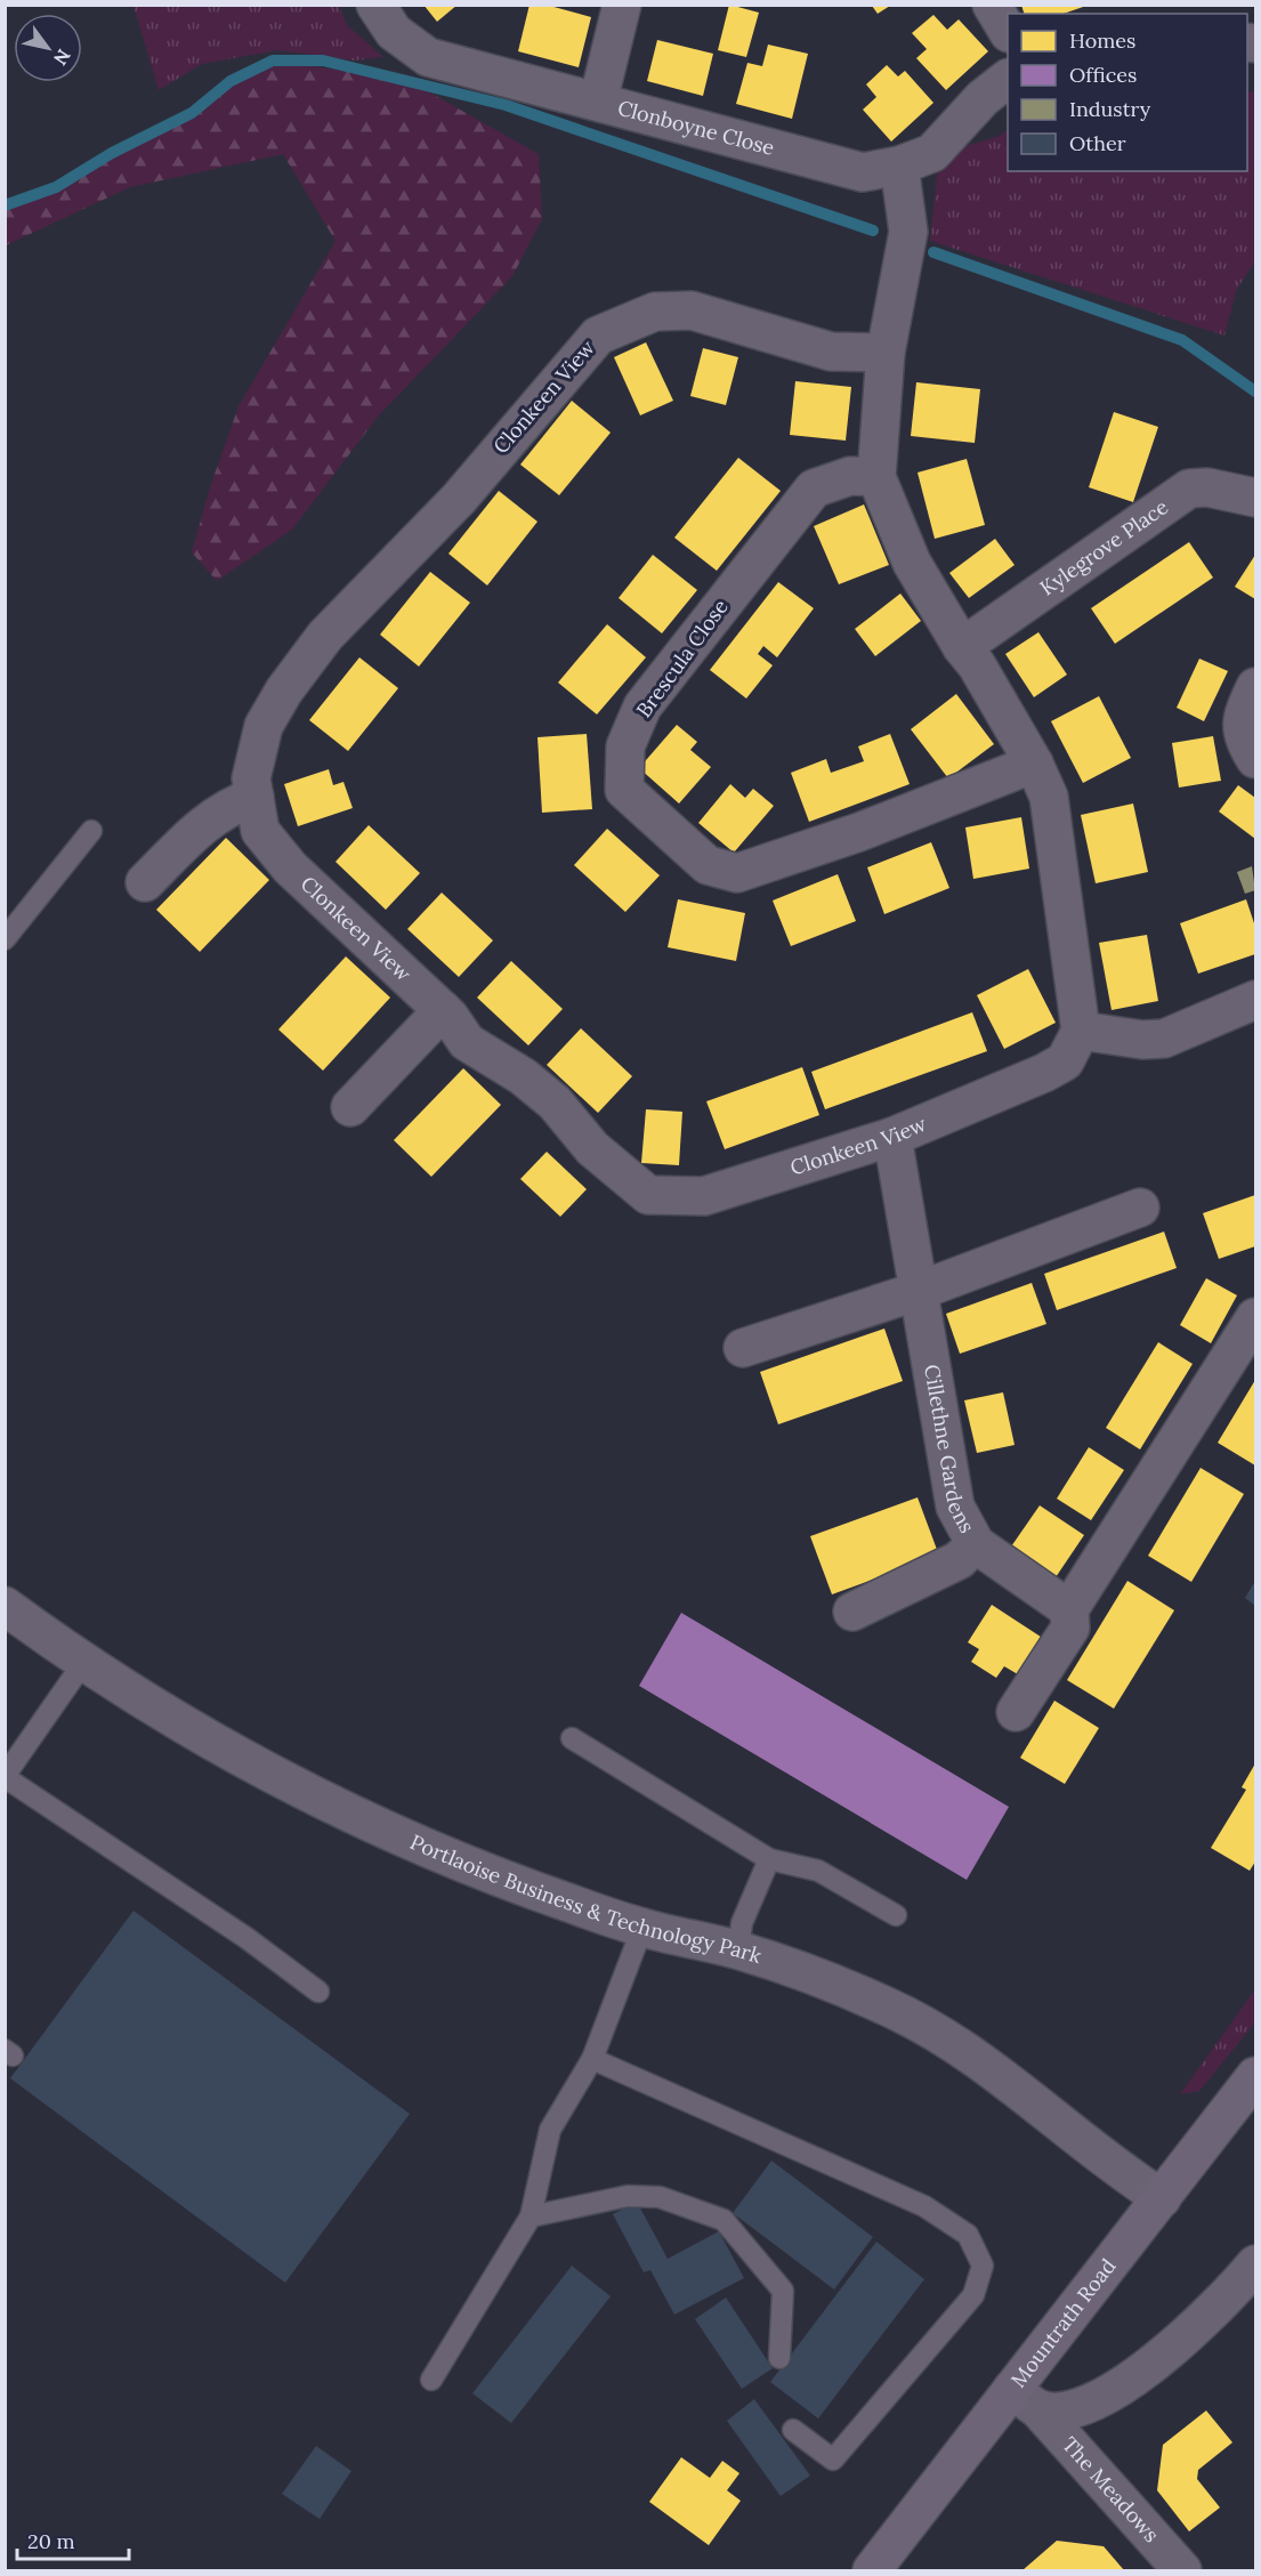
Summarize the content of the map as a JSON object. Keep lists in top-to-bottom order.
{
  "streets": {
    "main road": ["Mountrath Road"],
    "street": [
      "Clonboyne Close",
      "Clonkeen View",
      "Kylegrove Place",
      "Brescula Close",
      "Cillethne Gardens",
      "Portlaoise Business & Technology Park",
      "The Meadows"
    ]
  },
  "crossings": [
    ["Clonkeen View", "Cillethne Gardens"],
    ["Portlaoise Business & Technology Park", "Mountrath Road"],
    ["Mountrath Road", "The Meadows"]
  ],
  "legend": [
    "Homes",
    "Offices",
    "Industry",
    "Other"
  ],
  "scale_bar": "20 m",
  "north": "bottom right"
}
